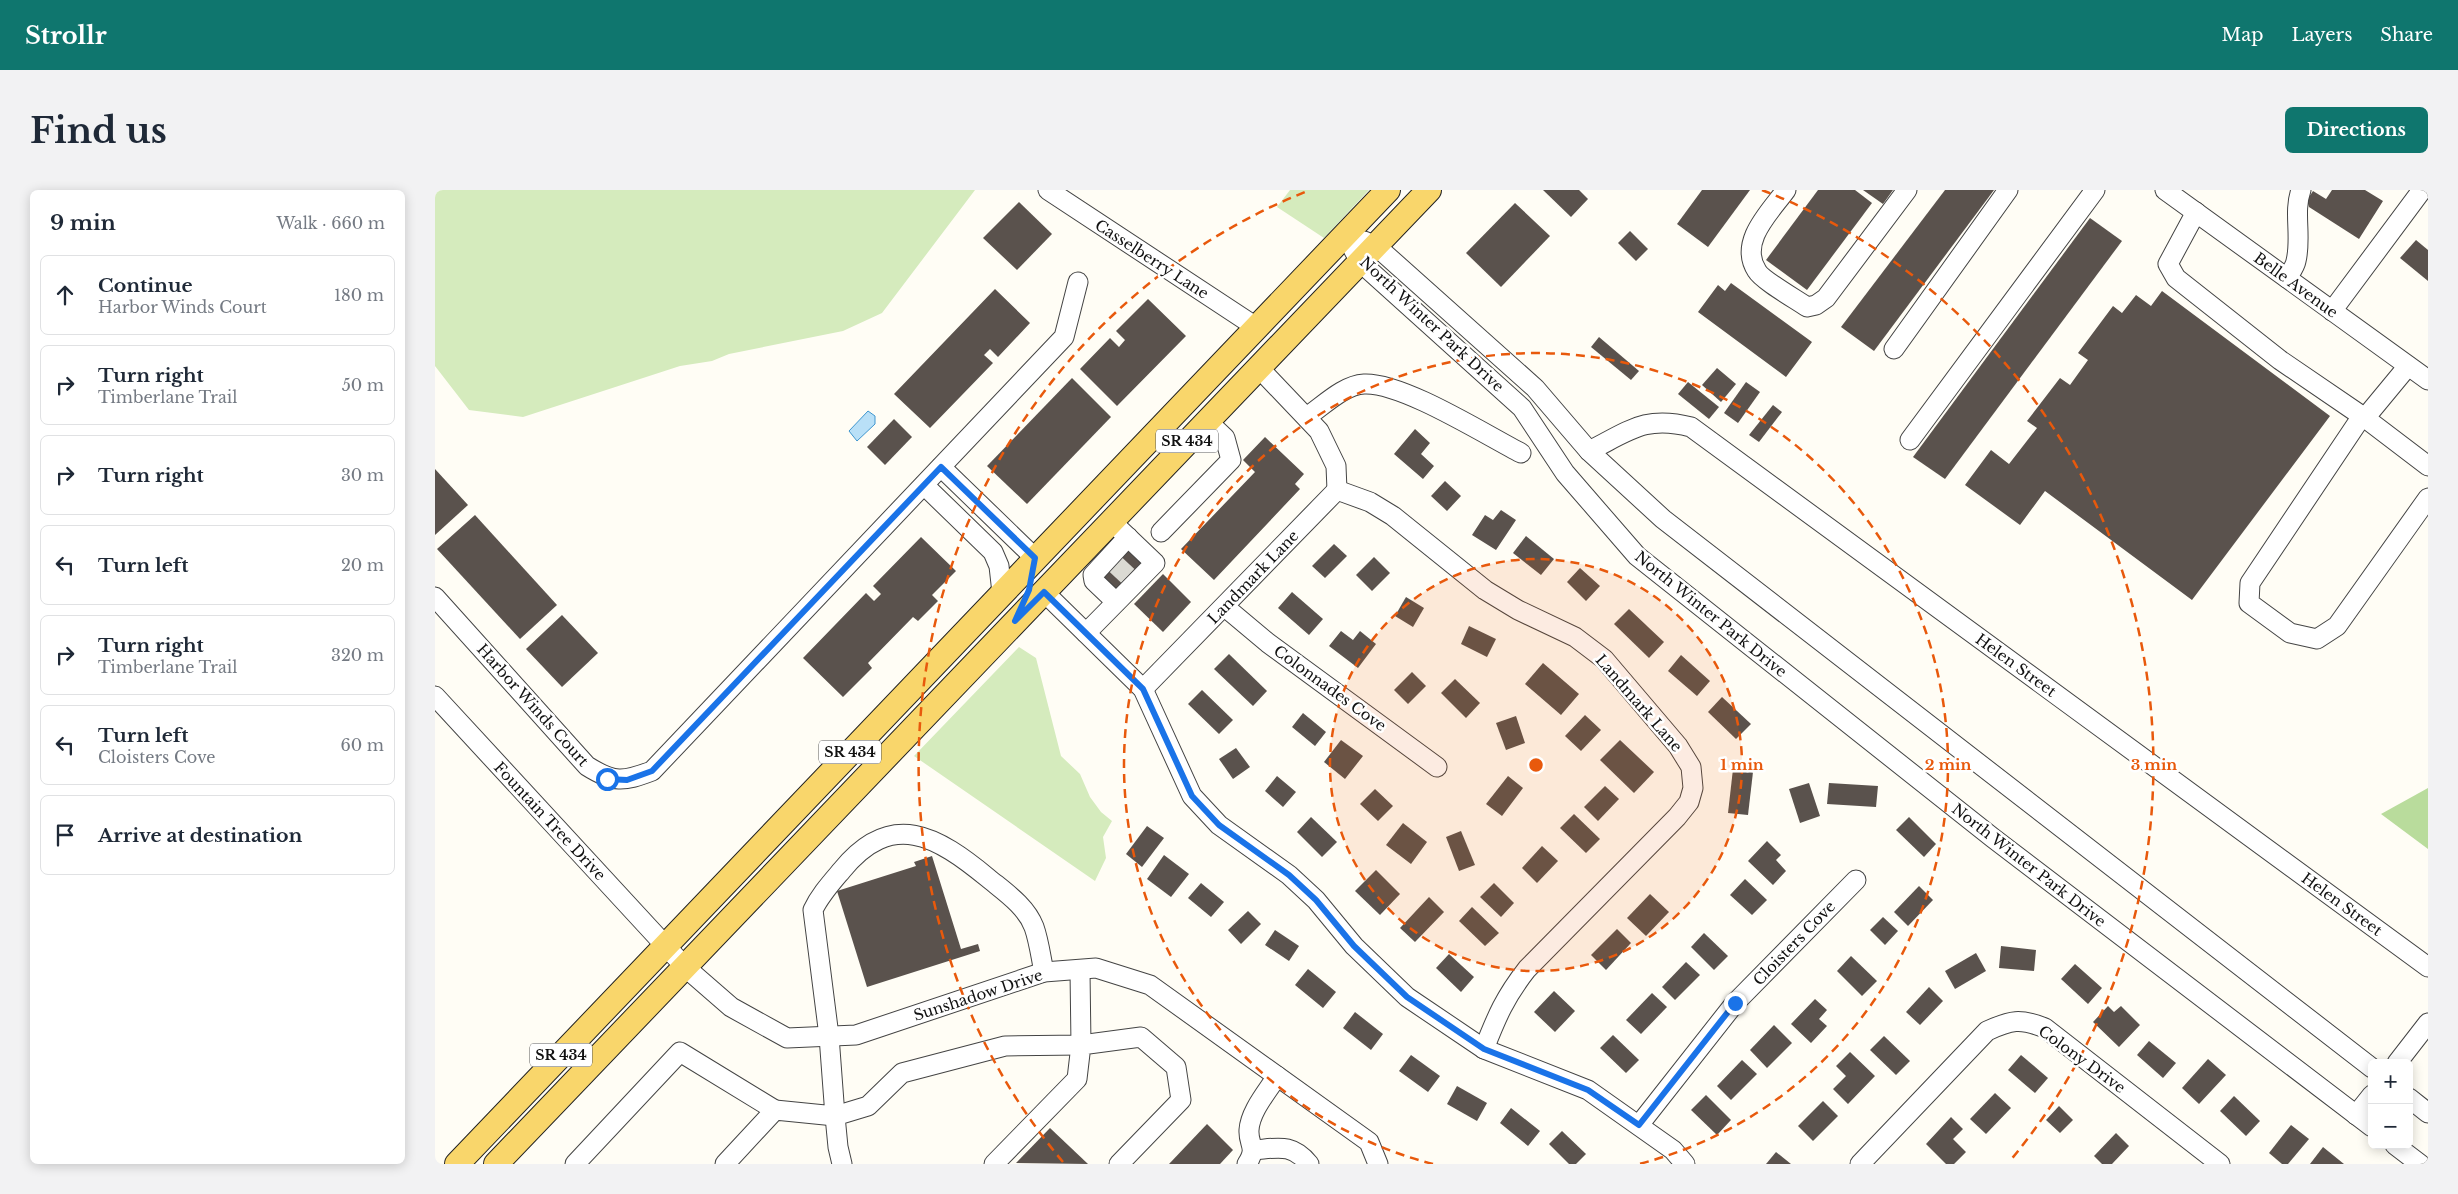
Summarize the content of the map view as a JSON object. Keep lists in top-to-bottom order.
{
  "streets": {
    "main road": ["SR 434"],
    "street": [
      "Casselberry Lane",
      "Belle Avenue",
      "North Winter Park Drive",
      "Landmark Lane",
      "Helen Street",
      "Colonnades Cove",
      "Harbor Winds Court",
      "Fountain Tree Drive",
      "Cloisters Cove",
      "Sunshadow Drive",
      "Colony Drive"
    ]
  },
  "crossings": [
    ["Casselberry Lane", "SR 434"],
    ["North Winter Park Drive", "SR 434"],
    ["North Winter Park Drive", "Helen Street"],
    ["SR 434", "Fountain Tree Drive"],
    ["SR 434", "Sunshadow Drive"],
    ["Landmark Lane", "Colonnades Cove"],
    ["Fountain Tree Drive", "Sunshadow Drive"]
  ],
  "page": {
    "header": "Strollr",
    "nav": ["Map", "Layers", "Share"],
    "buttons": "Directions",
    "title": "Find us",
    "heading": ["9 min", "Walk · 660 m"],
    "list": [
      ["Continue", "Harbor Winds Court", "180 m"],
      ["Turn right", "Timberlane Trail", "50 m"],
      ["Turn right", "30 m"],
      ["Turn left", "20 m"],
      ["Turn right", "Timberlane Trail", "320 m"],
      ["Turn left", "Cloisters Cove", "60 m"],
      "Arrive at destination"
    ],
    "map_buttons": ["+", "−"]
  },
  "rings": ["1 min", "2 min", "3 min"]
}
